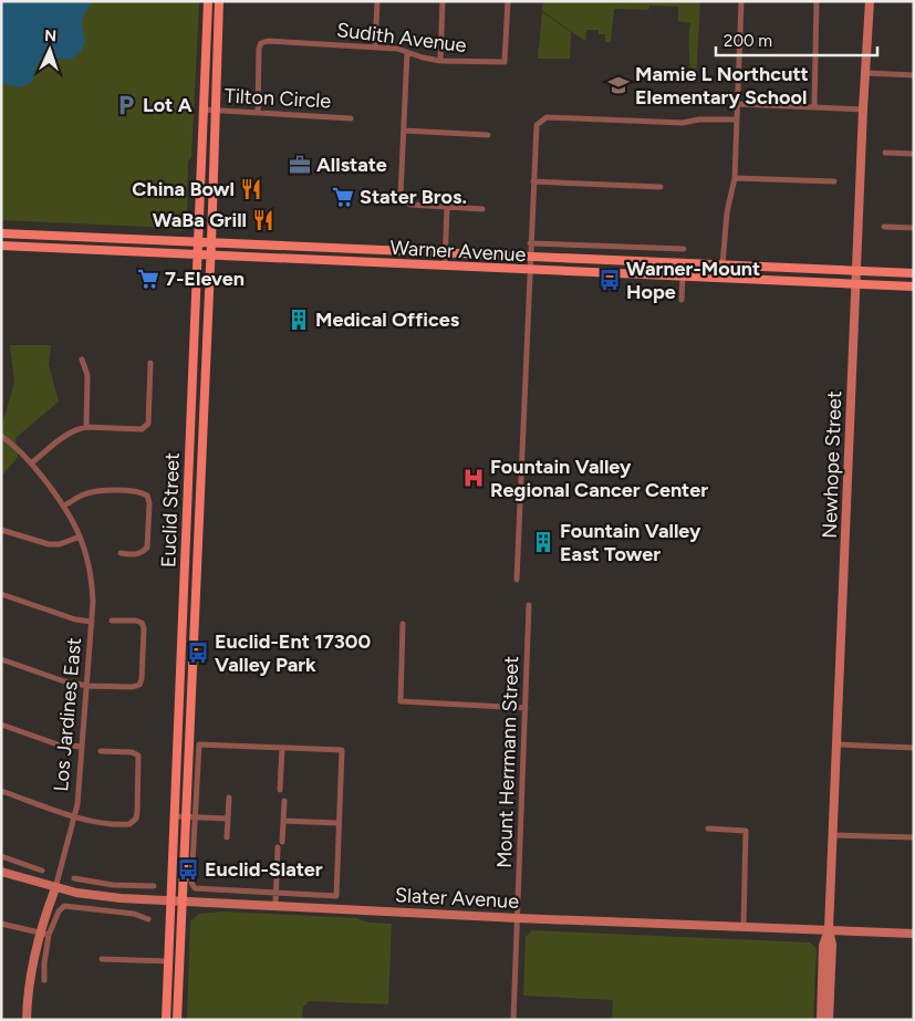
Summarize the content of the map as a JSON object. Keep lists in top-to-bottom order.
{
  "streets": {
    "main road": ["Warner Avenue", "Euclid Street"],
    "street": [
      "Sudith Avenue",
      "Tilton Circle",
      "Newhope Street",
      "Los Jardines East",
      "Mount Herrmann Street",
      "Slater Avenue"
    ]
  },
  "crossings": [
    ["Sudith Avenue", "Tilton Circle"],
    ["Tilton Circle", "Euclid Street"],
    ["Warner Avenue", "Newhope Street"],
    ["Warner Avenue", "Euclid Street"],
    ["Newhope Street", "Slater Avenue"],
    ["Euclid Street", "Slater Avenue"],
    ["Los Jardines East", "Slater Avenue"],
    ["Mount Herrmann Street", "Slater Avenue"]
  ],
  "places": {
    "school or university": ["Mamie L Northcutt Elementary School"],
    "parking": ["Lot A"],
    "office": ["Allstate"],
    "restaurant": ["China Bowl", "WaBa Grill"],
    "supermarket": ["Stater Bros.", "7-Eleven"],
    "bus stop": ["Warner-Mount Hope", "Euclid-Ent 17300 Valley Park", "Euclid-Slater"],
    "building": ["Medical Offices", "Fountain Valley East Tower"],
    "hospital": ["Fountain Valley Regional Cancer Center"]
  },
  "scale_bar": "200 m",
  "north": "top"
}
